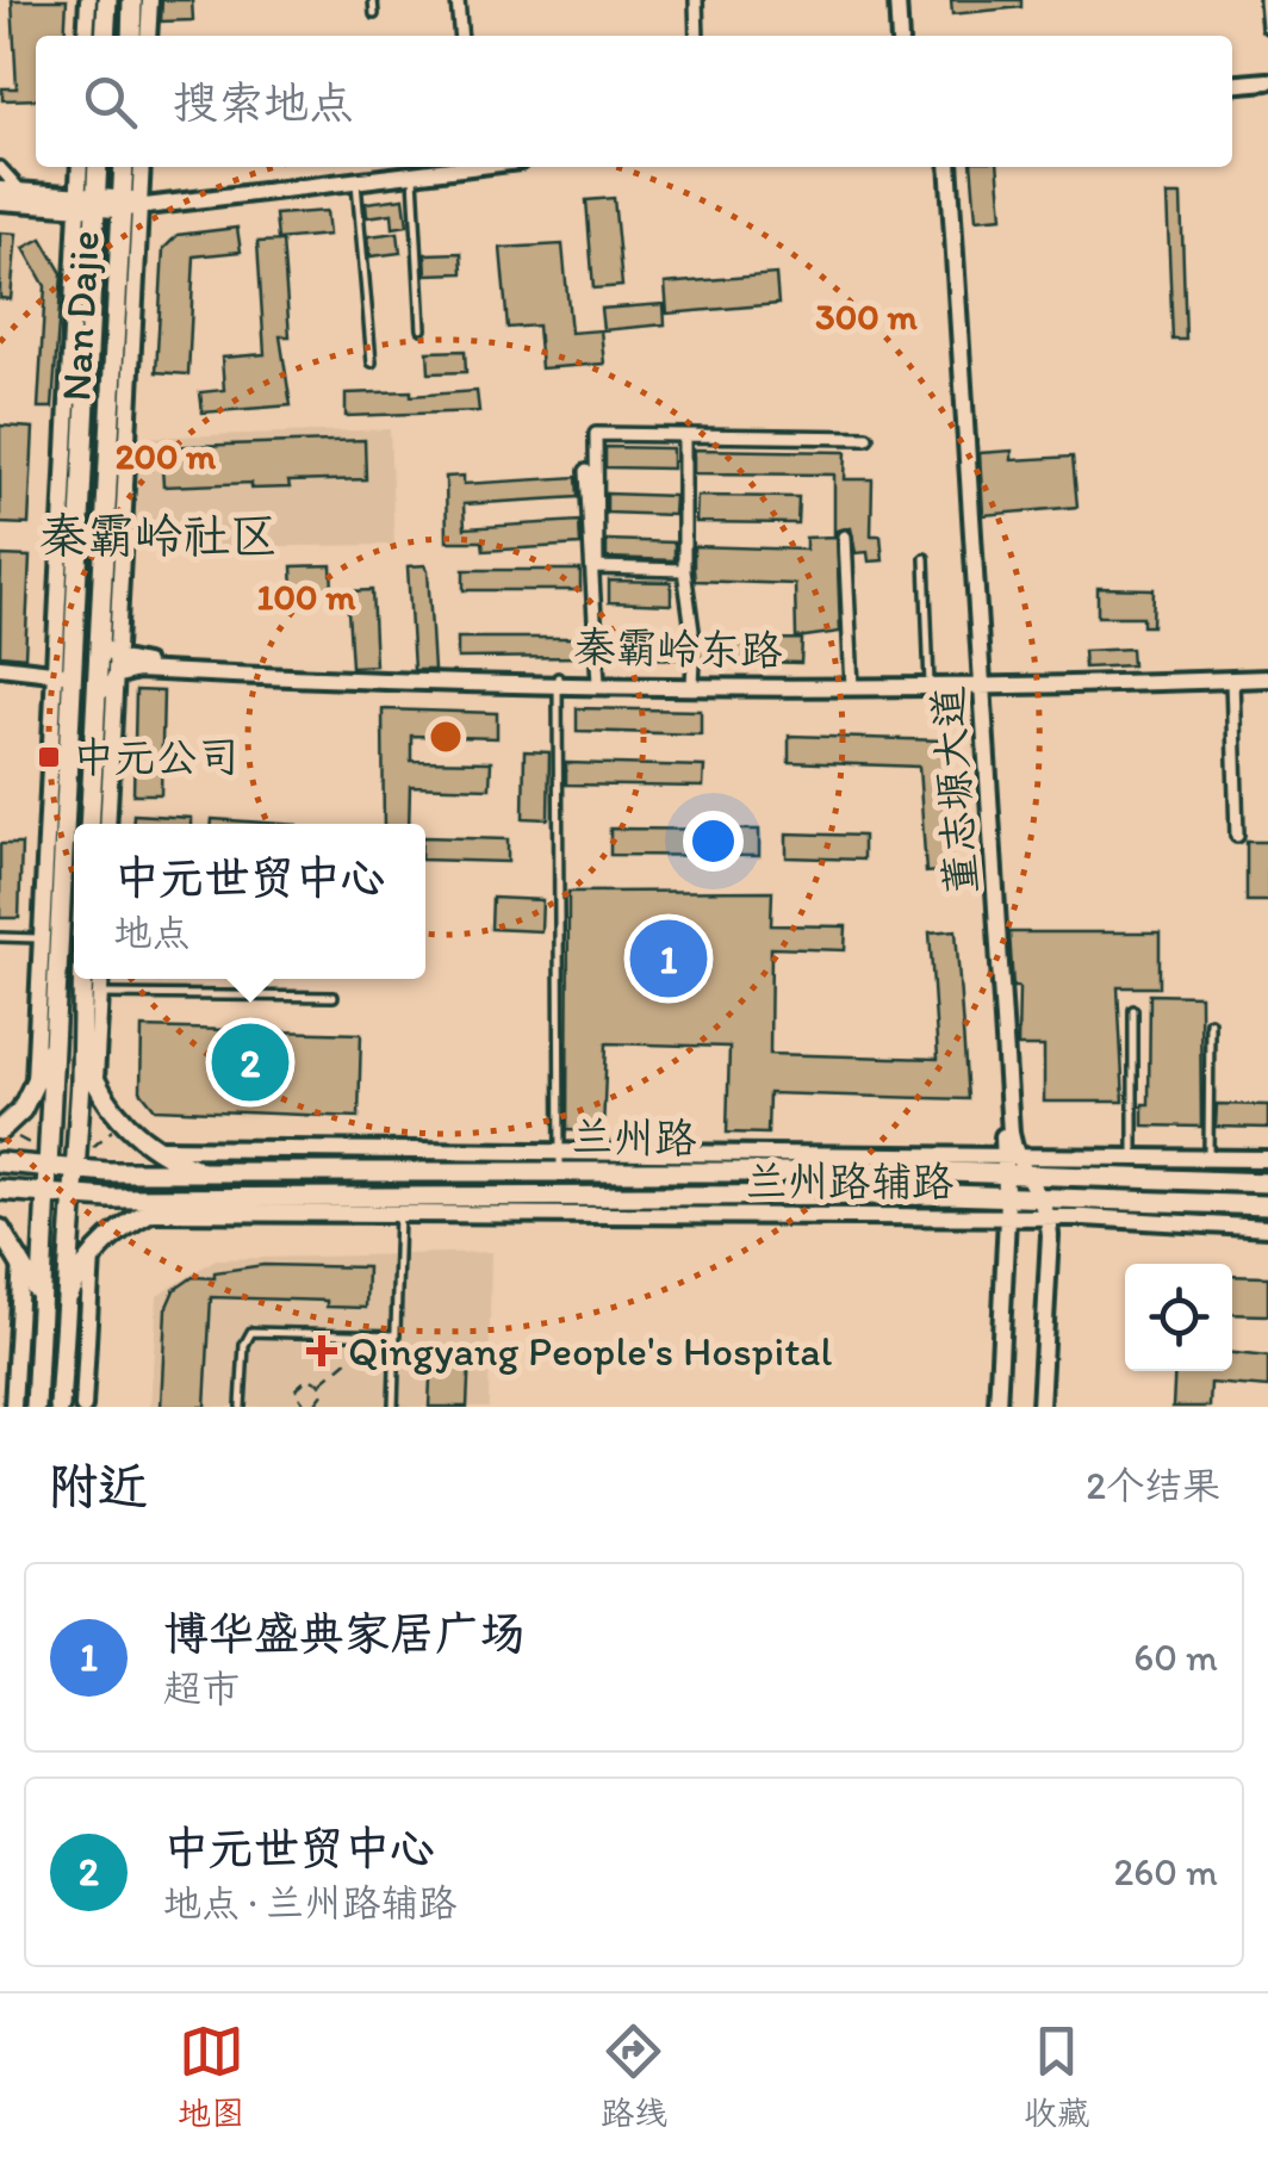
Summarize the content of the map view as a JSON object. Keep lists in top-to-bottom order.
{
  "streets": {
    "main road": ["Nan Dajie", "兰州路"],
    "street": ["秦霸岭东路", "董志塬大道", "兰州路辅路"]
  },
  "crossings": [
    ["Nan Dajie", "兰州路"],
    ["秦霸岭东路", "董志塬大道"],
    ["董志塬大道", "兰州路"],
    ["董志塬大道", "兰州路辅路"],
    ["兰州路", "兰州路辅路"]
  ],
  "districts": ["秦霸岭社区"],
  "places": {
    "transit": ["中元公司"],
    "health": ["Qingyang People's Hospital"]
  },
  "page": {
    "search": "搜索地点",
    "popup": ["中元世贸中心", "地点"],
    "pins": ["1", "2"],
    "heading": ["附近", "2个结果"],
    "list": [
      {
        "mark": "1",
        "name": "博华盛典家居广场",
        "note": "超市",
        "value": "60 m"
      },
      {
        "mark": "2",
        "name": "中元世贸中心",
        "note": "地点 · 兰州路辅路",
        "value": "260 m"
      }
    ],
    "nav": ["地图", "路线", "收藏"]
  },
  "rings": ["300 m", "200 m", "100 m"]
}
